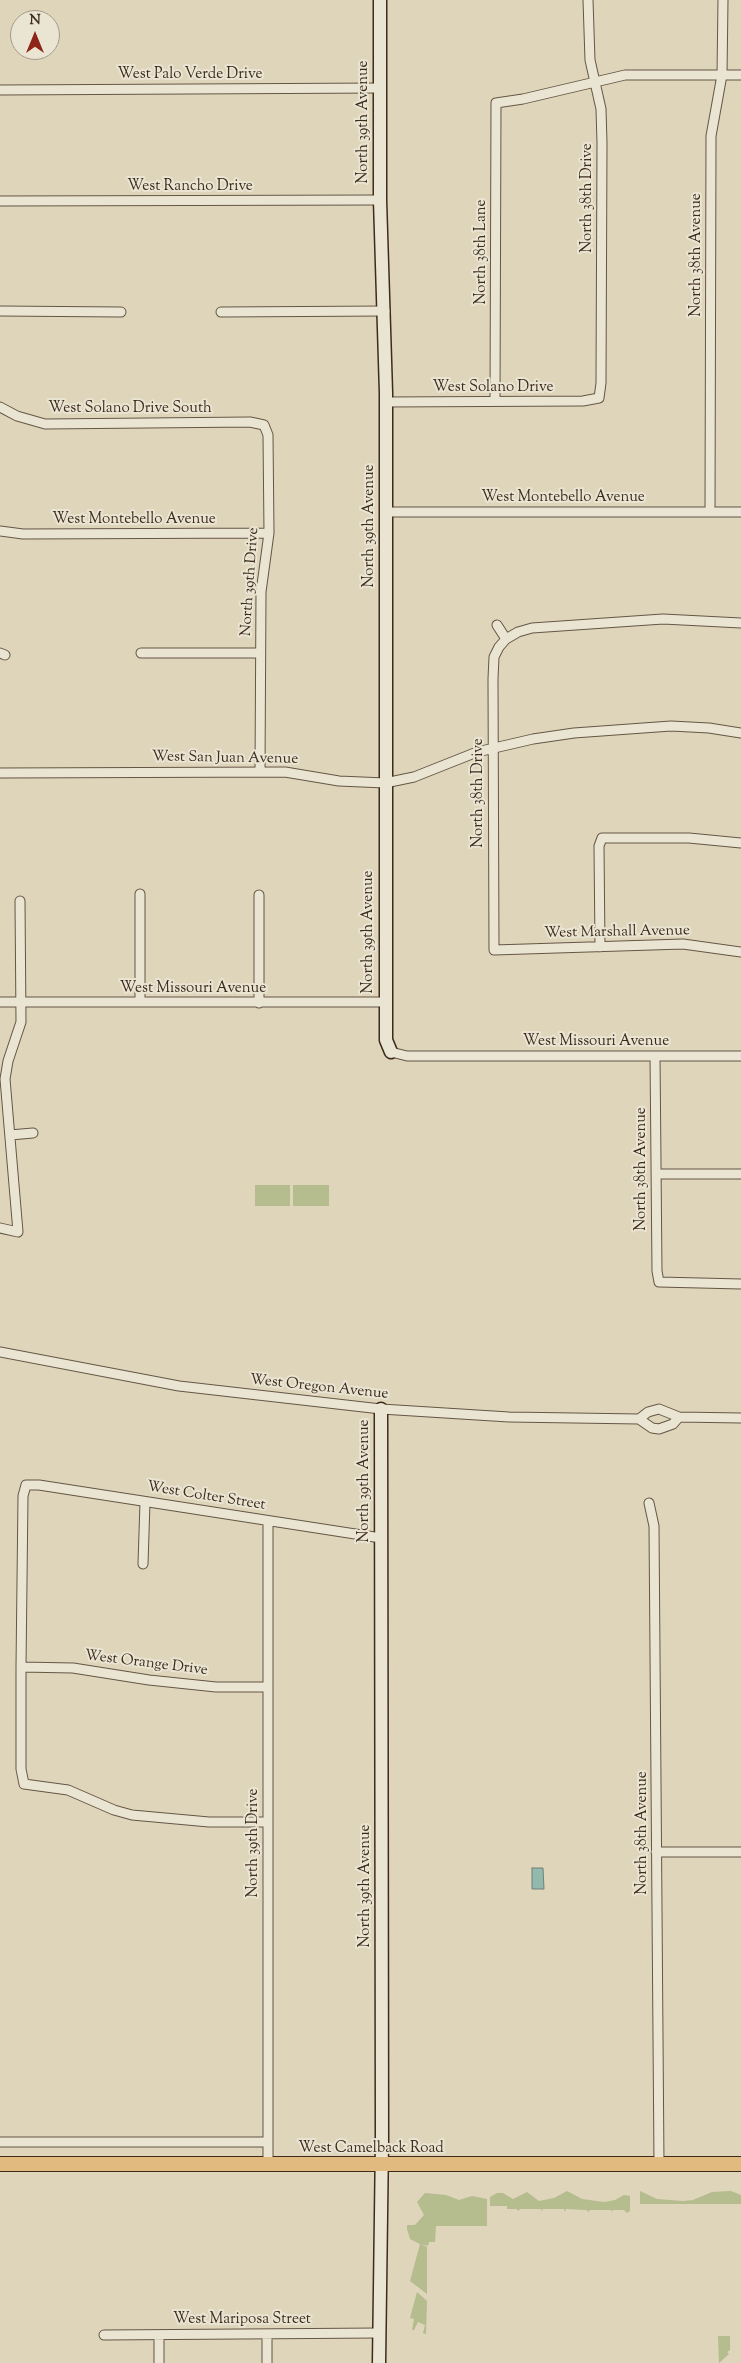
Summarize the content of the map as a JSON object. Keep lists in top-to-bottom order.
{
  "streets": {
    "main road": ["West Camelback Road"],
    "street": [
      "West Palo Verde Drive",
      "North 39th Avenue",
      "West Rancho Drive",
      "North 38th Drive",
      "North 38th Lane",
      "North 38th Avenue",
      "West Solano Drive",
      "West Solano Drive South",
      "West Montebello Avenue",
      "North 39th Drive",
      "West San Juan Avenue",
      "West Marshall Avenue",
      "West Missouri Avenue",
      "West Oregon Avenue",
      "West Colter Street",
      "West Orange Drive",
      "West Mariposa Street"
    ]
  },
  "crossings": [
    ["West Palo Verde Drive", "North 39th Avenue"],
    ["North 39th Avenue", "West Rancho Drive"],
    ["North 39th Avenue", "West Solano Drive"],
    ["North 39th Avenue", "West Montebello Avenue"],
    ["North 39th Avenue", "West San Juan Avenue"],
    ["North 39th Avenue", "West Missouri Avenue"],
    ["North 39th Avenue", "West Oregon Avenue"],
    ["North 39th Avenue", "West Colter Street"],
    ["North 39th Avenue", "West Camelback Road"],
    ["North 39th Avenue", "West Mariposa Street"],
    ["North 38th Drive", "North 38th Lane"],
    ["North 38th Drive", "West Solano Drive"],
    ["North 38th Drive", "West San Juan Avenue"],
    ["North 38th Drive", "West Marshall Avenue"],
    ["North 38th Lane", "West Solano Drive"],
    ["North 38th Avenue", "West Montebello Avenue"],
    ["North 38th Avenue", "West Missouri Avenue"],
    ["North 38th Avenue", "West Camelback Road"],
    ["West Solano Drive South", "North 39th Drive"],
    ["West Montebello Avenue", "North 39th Drive"],
    ["North 39th Drive", "West San Juan Avenue"],
    ["North 39th Drive", "West Colter Street"],
    ["North 39th Drive", "West Orange Drive"],
    ["North 39th Drive", "West Camelback Road"],
    ["West Colter Street", "West Orange Drive"]
  ],
  "north": "top"
}
